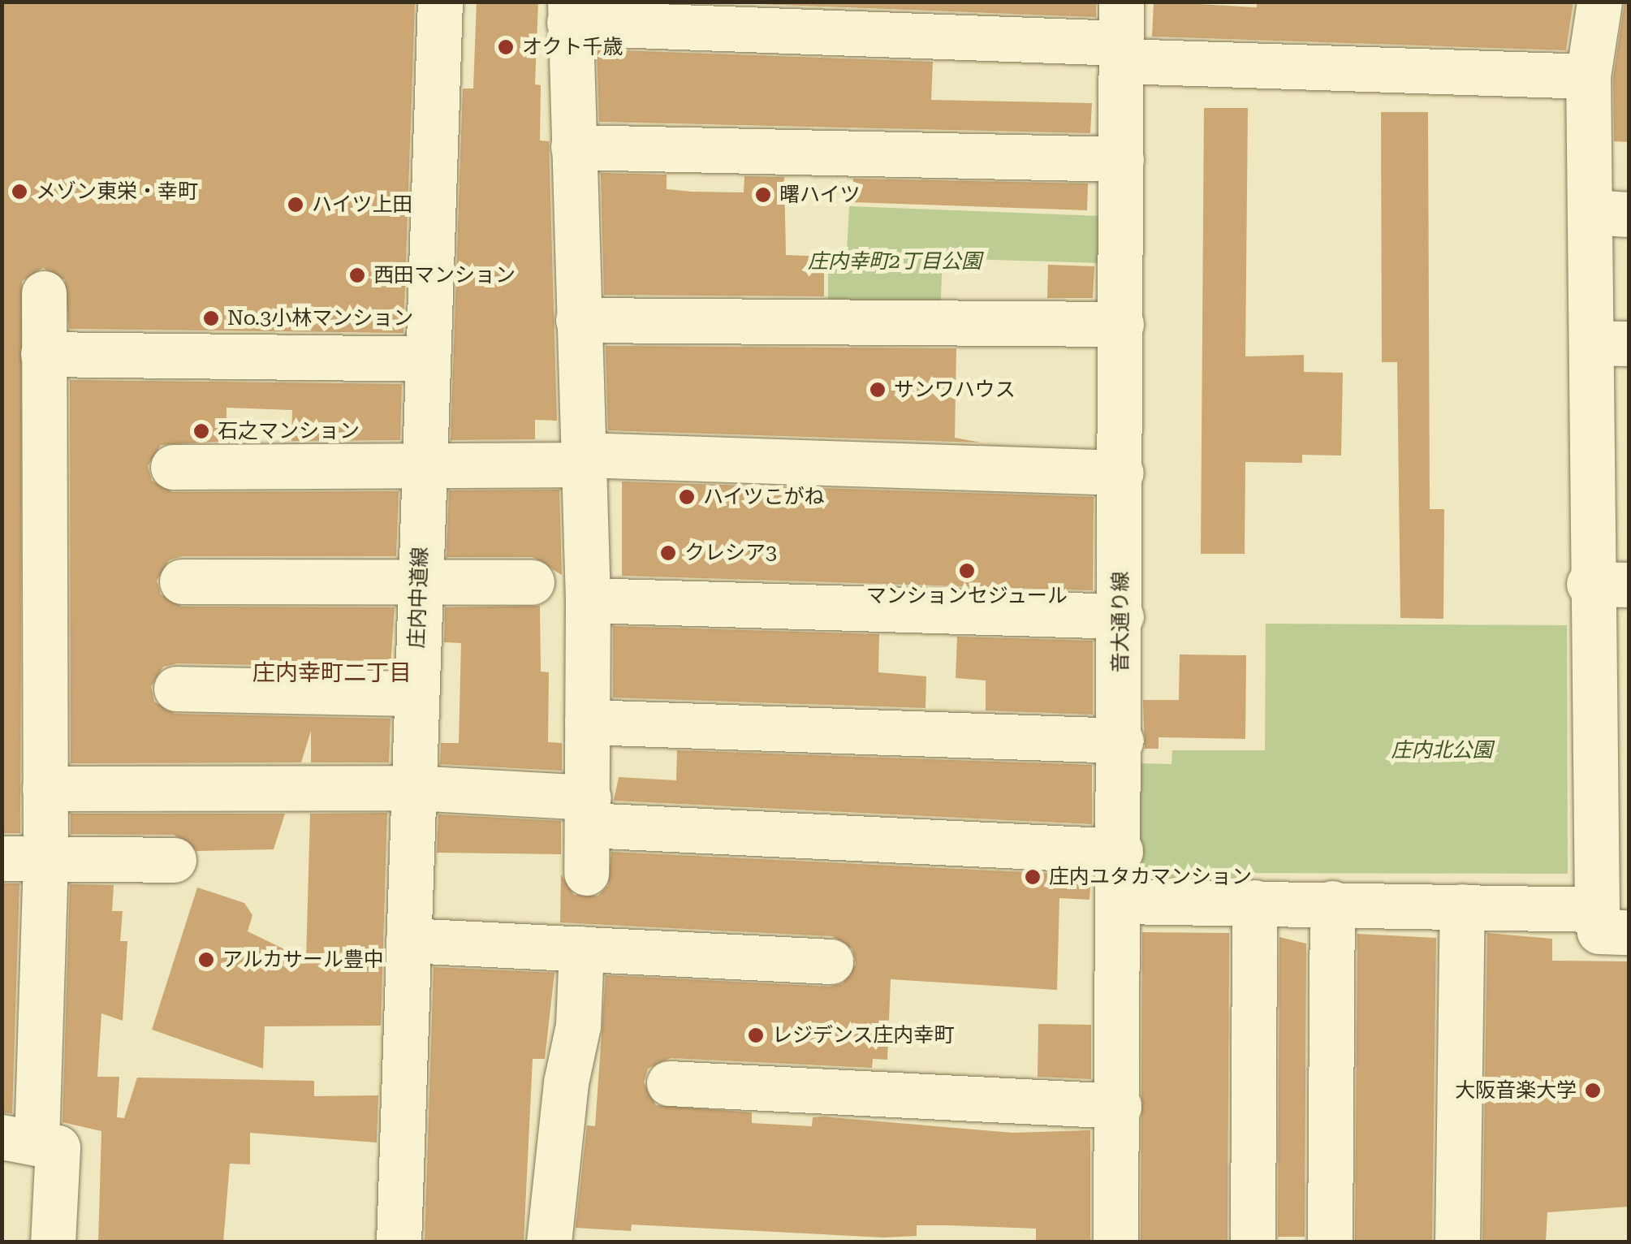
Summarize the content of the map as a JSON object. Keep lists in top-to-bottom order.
{
  "streets": {
    "street": ["庄内中道線", "音大通り線"]
  },
  "districts": ["庄内幸町二丁目"],
  "parks": ["庄内幸町2丁目公園", "庄内北公園"],
  "places": [
    "オクト千歳",
    "メゾン東栄・幸町",
    "曙ハイツ",
    "ハイツ上田",
    "西田マンション",
    "No.3小林マンション",
    "サンワハウス",
    "石之マンション",
    "ハイツこがね",
    "クレシア3",
    "マンションセジュール",
    "庄内ユタカマンション",
    "アルカサール豊中",
    "レジデンス庄内幸町",
    "大阪音楽大学"
  ]
}
